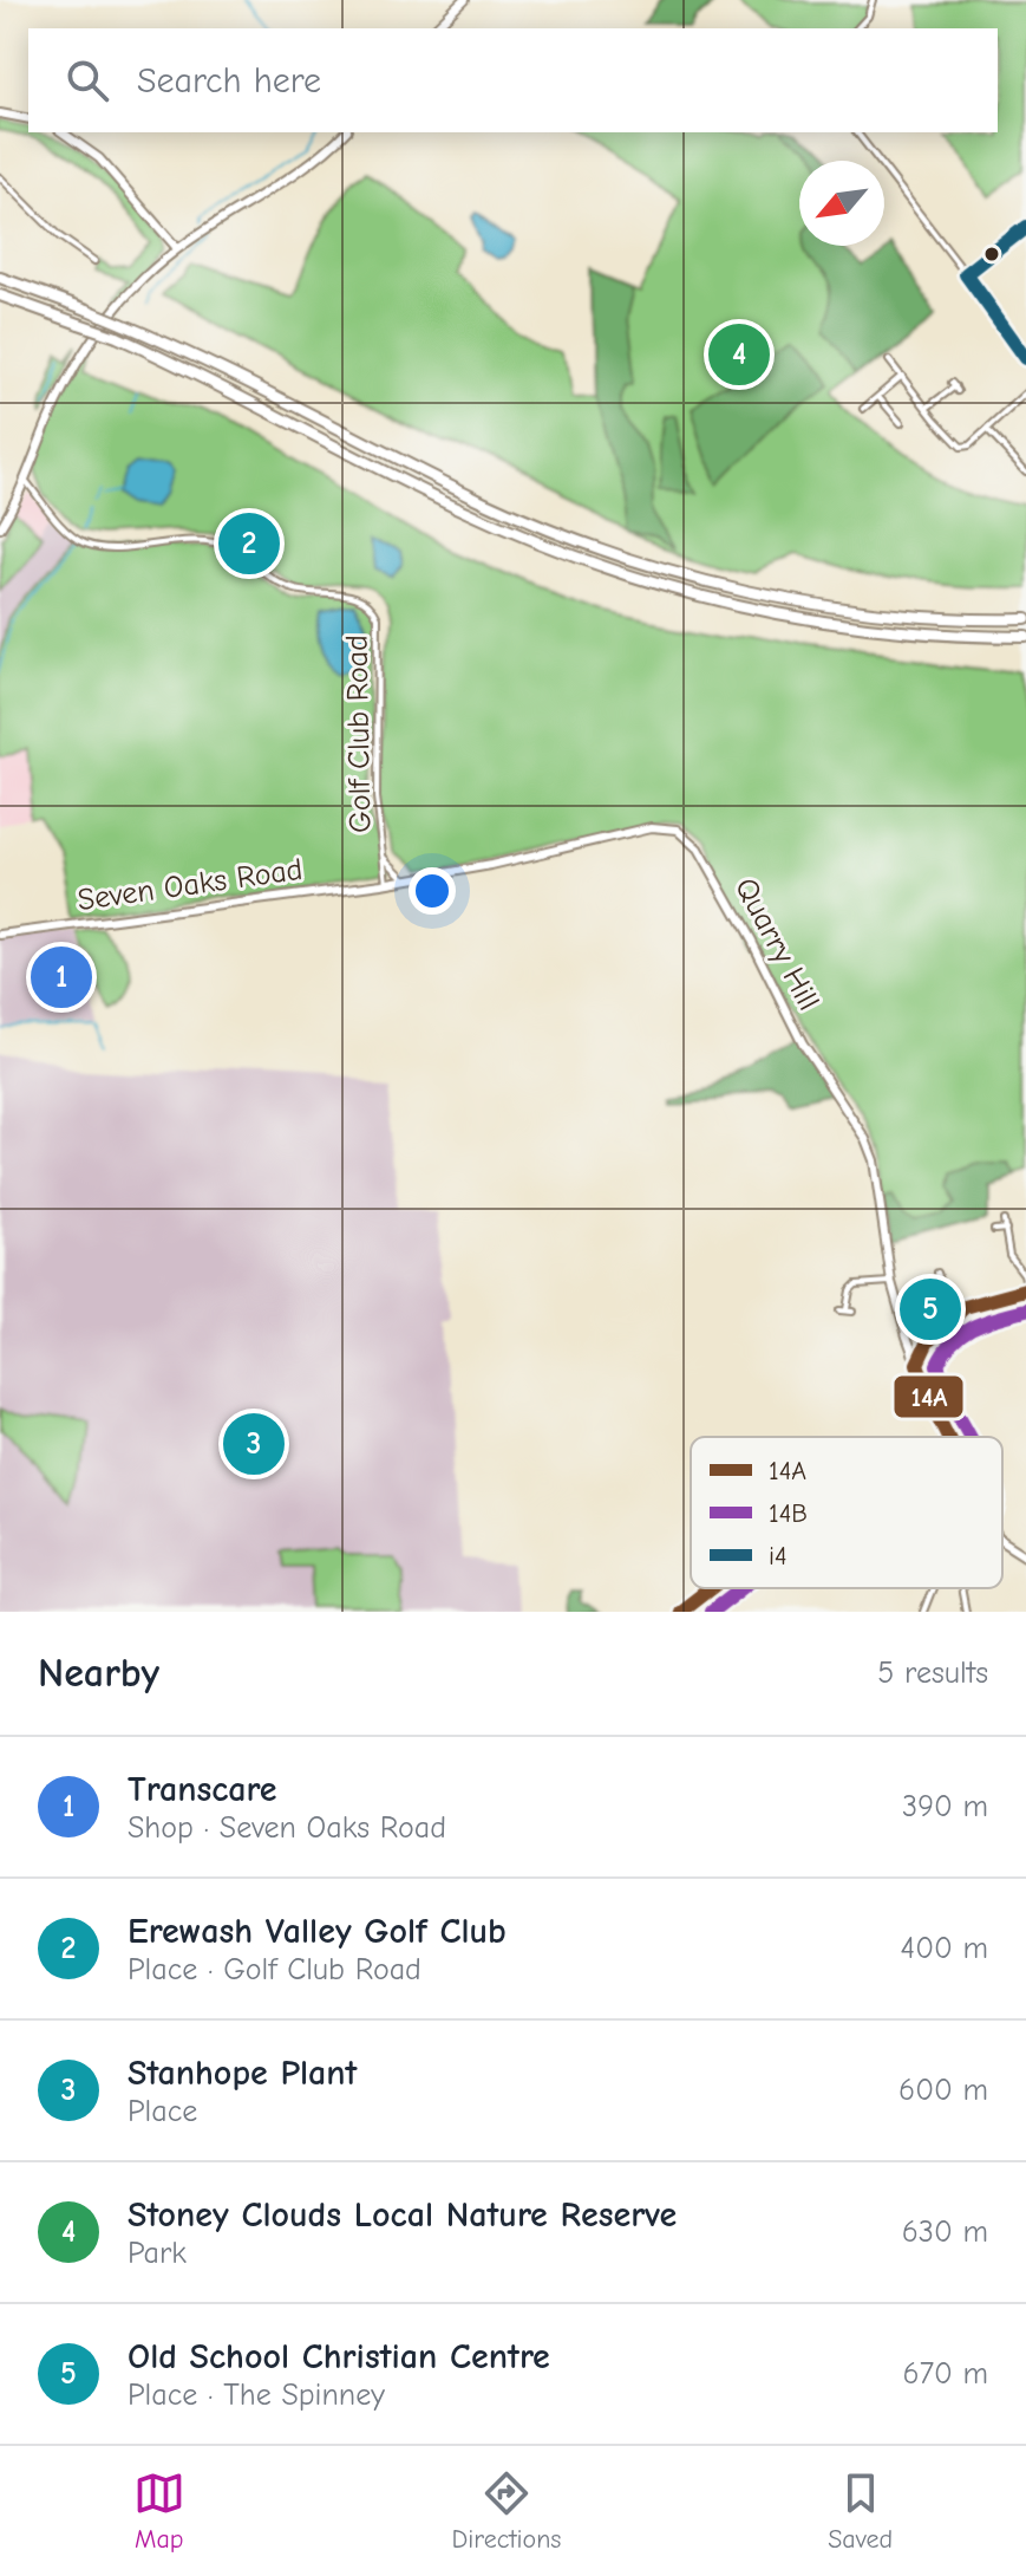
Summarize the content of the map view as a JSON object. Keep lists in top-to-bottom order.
{
  "streets": {
    "street": ["Golf Club Road", "Seven Oaks Road", "Quarry Hill"]
  },
  "crossings": [
    ["Golf Club Road", "Seven Oaks Road"],
    ["Golf Club Road", "Quarry Hill"],
    ["Seven Oaks Road", "Quarry Hill"]
  ],
  "lines": ["transit line i4", "transit line 14A", "transit line 14B"],
  "legend": ["14A", "14B", "i4"],
  "north": "bottom left",
  "page": {
    "search": "Search here",
    "pins": [
      "4",
      "2",
      "1",
      "5",
      "3"
    ],
    "heading": ["Nearby", "5 results"],
    "list": [
      {
        "mark": "1",
        "name": "Transcare",
        "note": "Shop · Seven Oaks Road",
        "value": "390 m"
      },
      {
        "mark": "2",
        "name": "Erewash Valley Golf Club",
        "note": "Place · Golf Club Road",
        "value": "400 m"
      },
      {
        "mark": "3",
        "name": "Stanhope Plant",
        "note": "Place",
        "value": "600 m"
      },
      {
        "mark": "4",
        "name": "Stoney Clouds Local Nature Reserve",
        "note": "Park",
        "value": "630 m"
      },
      {
        "mark": "5",
        "name": "Old School Christian Centre",
        "note": "Place · The Spinney",
        "value": "670 m"
      }
    ],
    "nav": ["Map", "Directions", "Saved"]
  }
}
